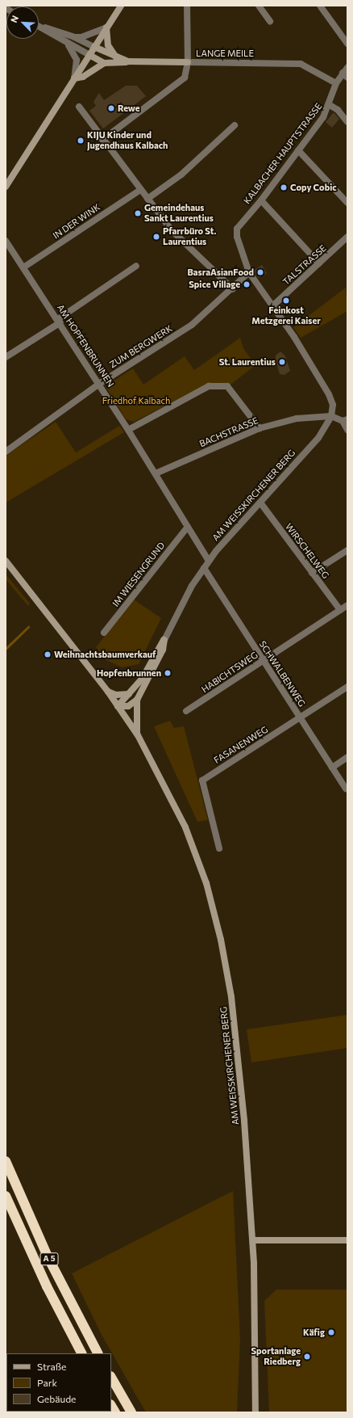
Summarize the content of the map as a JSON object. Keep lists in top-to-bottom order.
{
  "streets": {
    "highway": ["A 5"],
    "main road": ["AM WEISSKIRCHENER BERG"],
    "street": [
      "LANGE MEILE",
      "KALBACHER HAUPTSTRASSE",
      "IN DER WINK",
      "TALSTRASSE",
      "AM HOPFENBRUNNEN",
      "ZUM BERGWERK",
      "BACHSTRASSE",
      "WIRSCHELWEG",
      "IM WIESENGRUND",
      "HABICHTSWEG",
      "SCHWALBENWEG",
      "FASANENWEG"
    ]
  },
  "crossings": [
    ["LANGE MEILE", "KALBACHER HAUPTSTRASSE"],
    ["KALBACHER HAUPTSTRASSE", "TALSTRASSE"],
    ["KALBACHER HAUPTSTRASSE", "ZUM BERGWERK"],
    ["KALBACHER HAUPTSTRASSE", "BACHSTRASSE"],
    ["KALBACHER HAUPTSTRASSE", "AM WEISSKIRCHENER BERG"],
    ["IN DER WINK", "AM HOPFENBRUNNEN"],
    ["AM HOPFENBRUNNEN", "ZUM BERGWERK"],
    ["AM HOPFENBRUNNEN", "BACHSTRASSE"],
    ["AM HOPFENBRUNNEN", "AM WEISSKIRCHENER BERG"],
    ["AM HOPFENBRUNNEN", "IM WIESENGRUND"],
    ["BACHSTRASSE", "AM WEISSKIRCHENER BERG"],
    ["AM WEISSKIRCHENER BERG", "WIRSCHELWEG"],
    ["AM WEISSKIRCHENER BERG", "SCHWALBENWEG"],
    ["WIRSCHELWEG", "HABICHTSWEG"],
    ["HABICHTSWEG", "SCHWALBENWEG"],
    ["SCHWALBENWEG", "FASANENWEG"]
  ],
  "parks": ["Friedhof Kalbach"],
  "places": [
    "Rewe",
    "KIJU Kinder und Jugendhaus Kalbach",
    "Copy Cobic",
    "Gemeindehaus Sankt Laurentius",
    "Pfarrbüro St. Laurentius",
    "BasraAsianFood",
    "Spice Village",
    "Feinkost Metzgerei Kaiser",
    "St. Laurentius",
    "Weihnachtsbaumverkauf",
    "Hopfenbrunnen",
    "Käfig",
    "Sportanlage Riedberg"
  ],
  "legend": ["Straße", "Park", "Gebäude"],
  "north": "top left"
}
